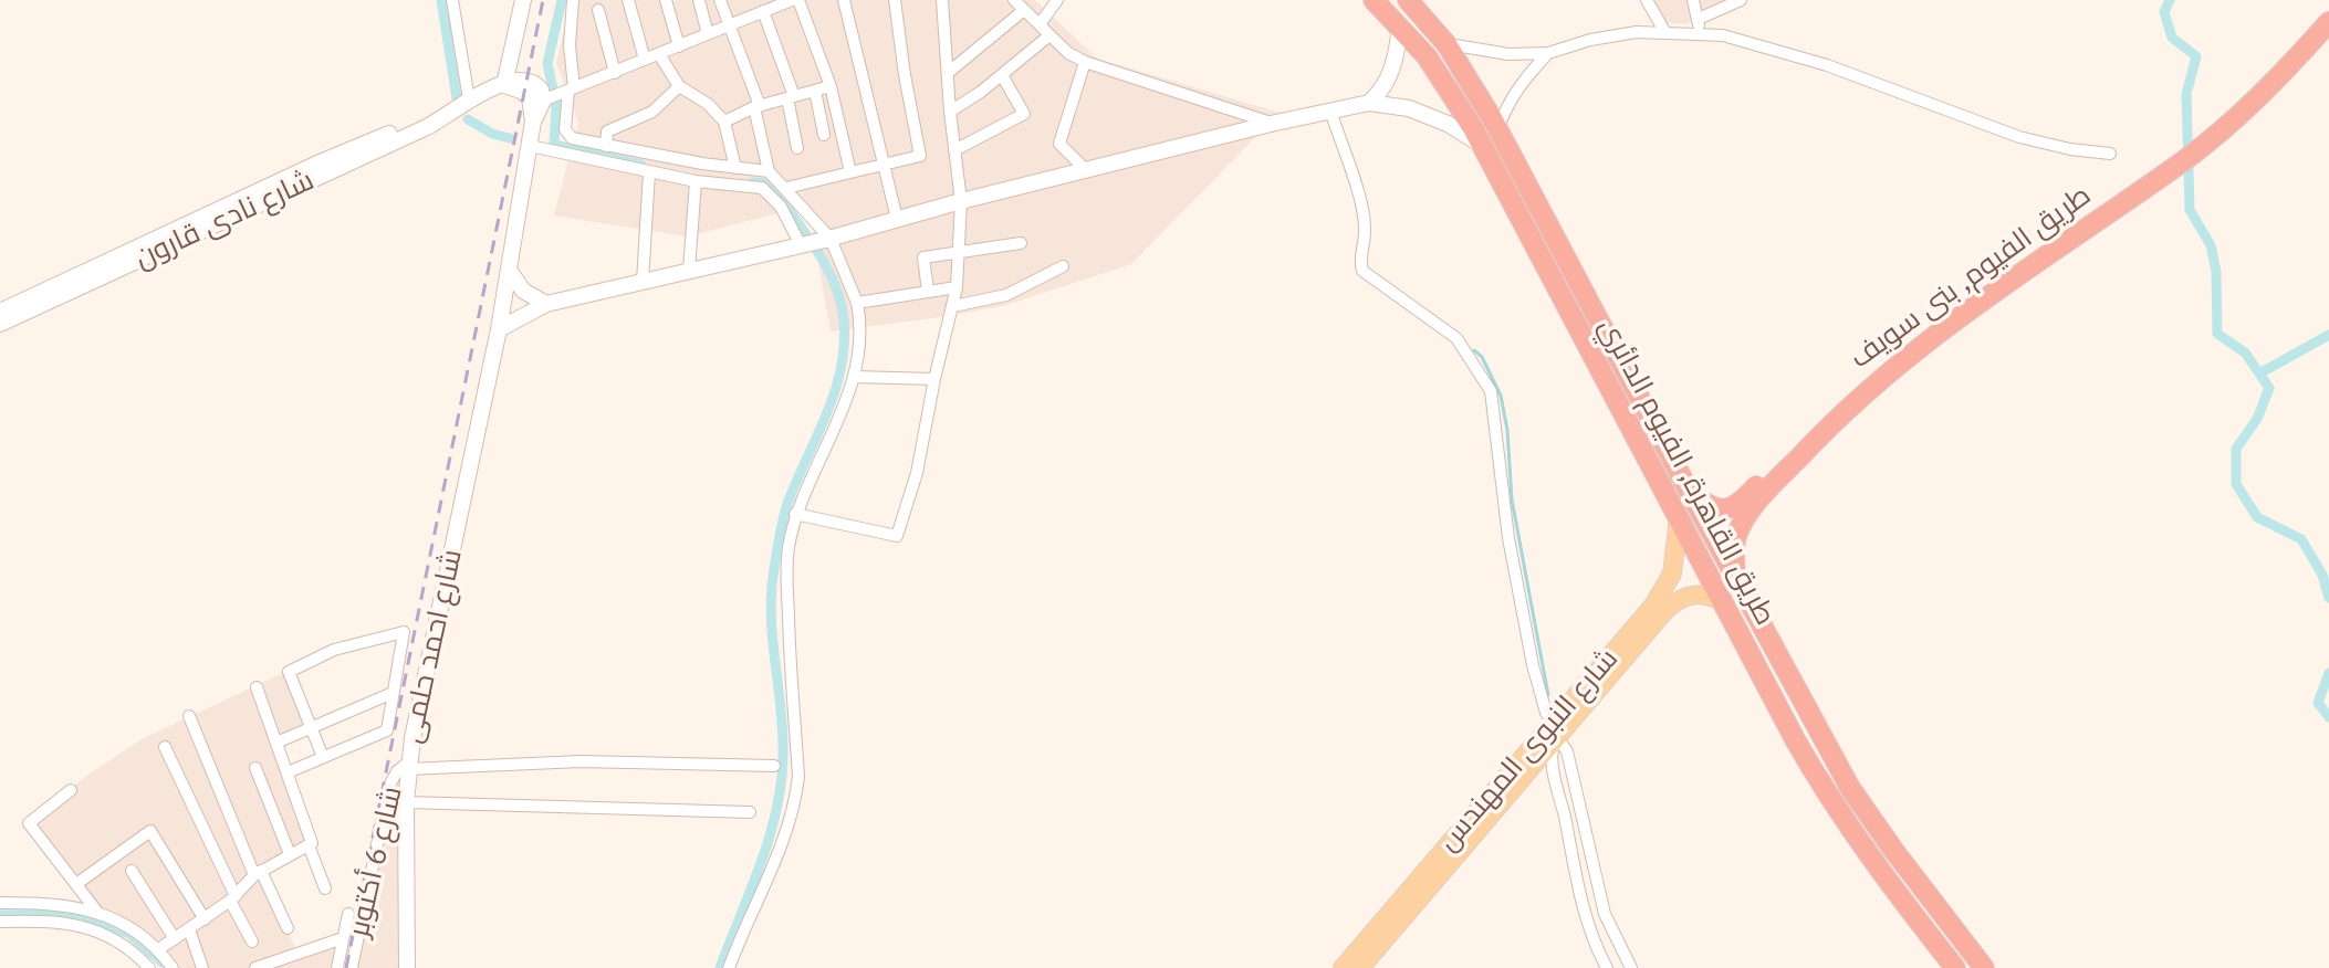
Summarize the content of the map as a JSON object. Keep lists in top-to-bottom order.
{
  "streets": {
    "highway": ["طريق الفيوم, بنى سويف", "طريق القاهرة, الفيوم الدائري"],
    "main road": ["شارع نادى قارون", "شارع احمد حلمى", "شارع النبوى المهندس"],
    "street": ["شارع 6 أكتوبر"]
  },
  "crossings": [
    ["طريق الفيوم, بنى سويف", "طريق القاهرة, الفيوم الدائري"],
    ["طريق القاهرة, الفيوم الدائري", "شارع النبوى المهندس"],
    ["شارع احمد حلمى", "شارع 6 أكتوبر"]
  ]
}
